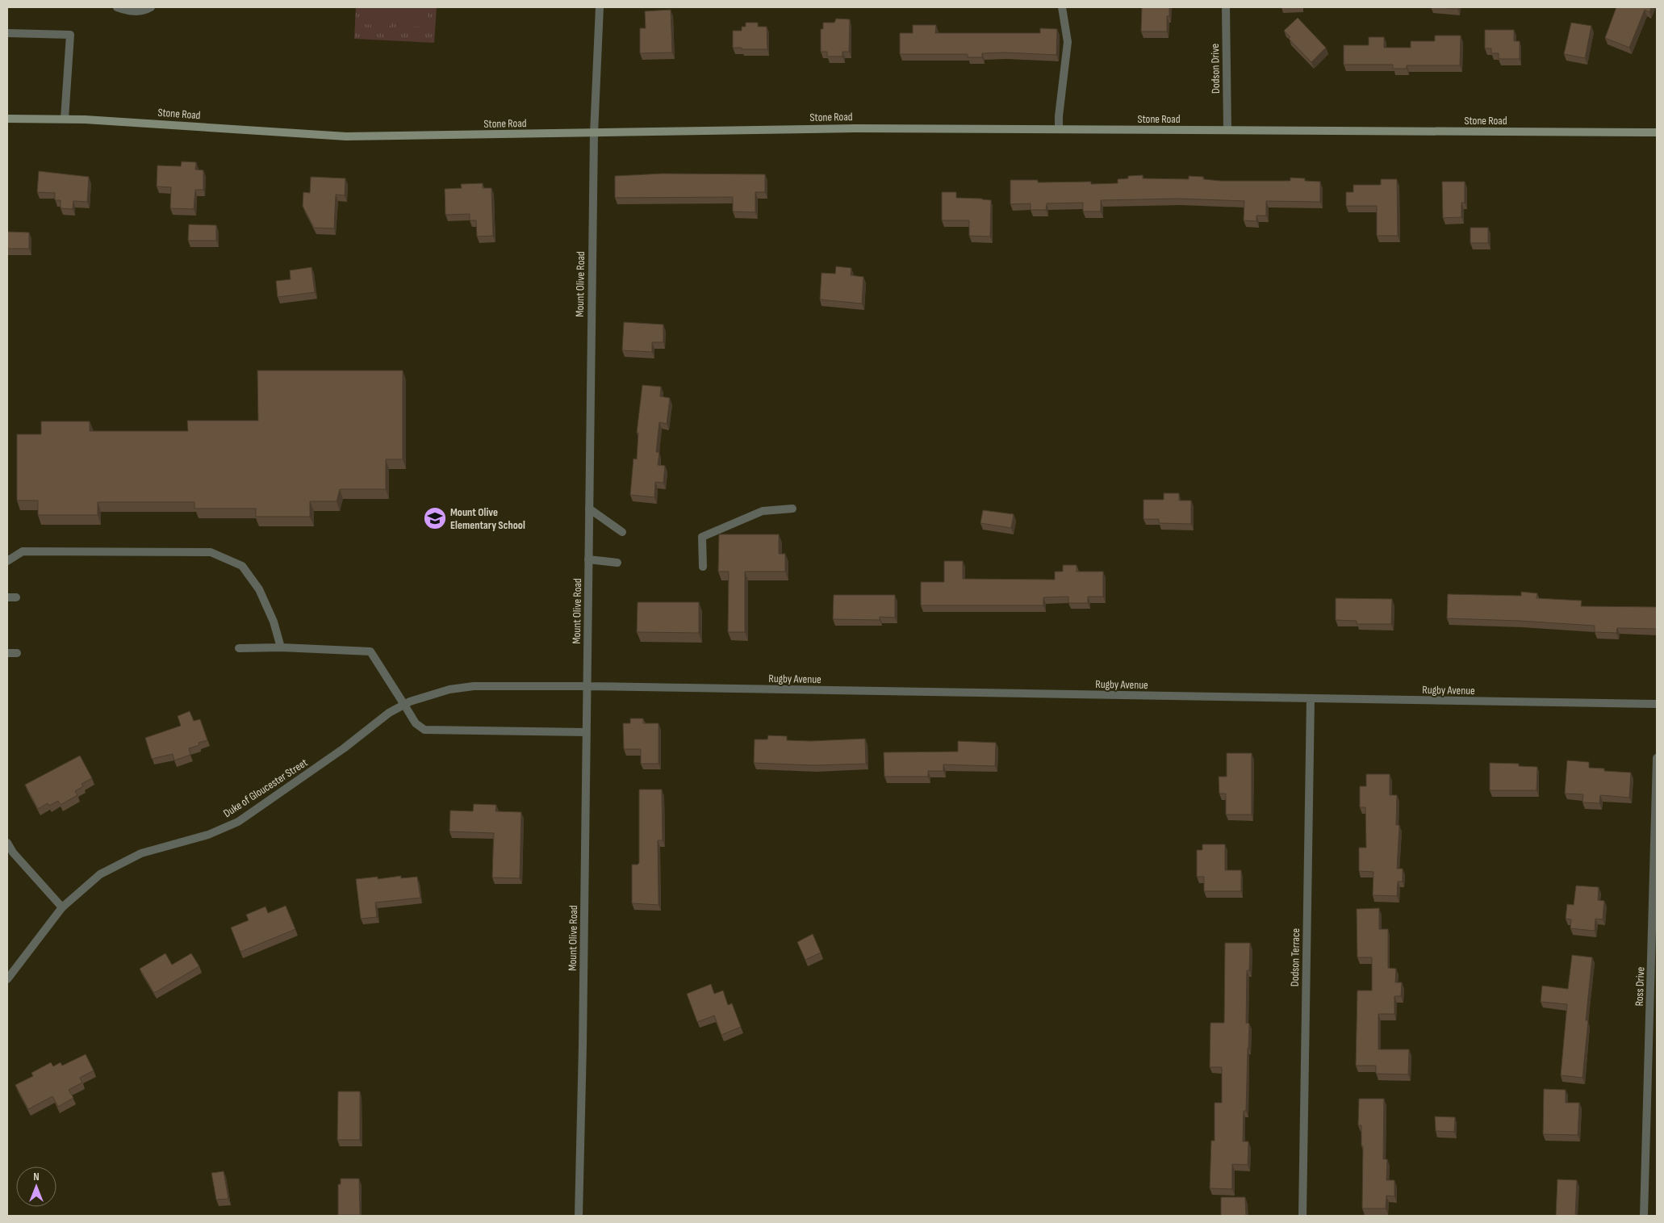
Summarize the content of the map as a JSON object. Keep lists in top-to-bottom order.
{
  "streets": {
    "street": [
      "Dodson Drive",
      "Stone Road",
      "Mount Olive Road",
      "Rugby Avenue",
      "Duke of Gloucester Street",
      "Dodson Terrace",
      "Ross Drive"
    ]
  },
  "crossings": [
    ["Dodson Drive", "Stone Road"],
    ["Stone Road", "Mount Olive Road"],
    ["Mount Olive Road", "Rugby Avenue"],
    ["Mount Olive Road", "Duke of Gloucester Street"],
    ["Rugby Avenue", "Duke of Gloucester Street"],
    ["Rugby Avenue", "Dodson Terrace"]
  ],
  "places": {
    "school or university": ["Mount Olive Elementary School"]
  },
  "north": "top"
}
